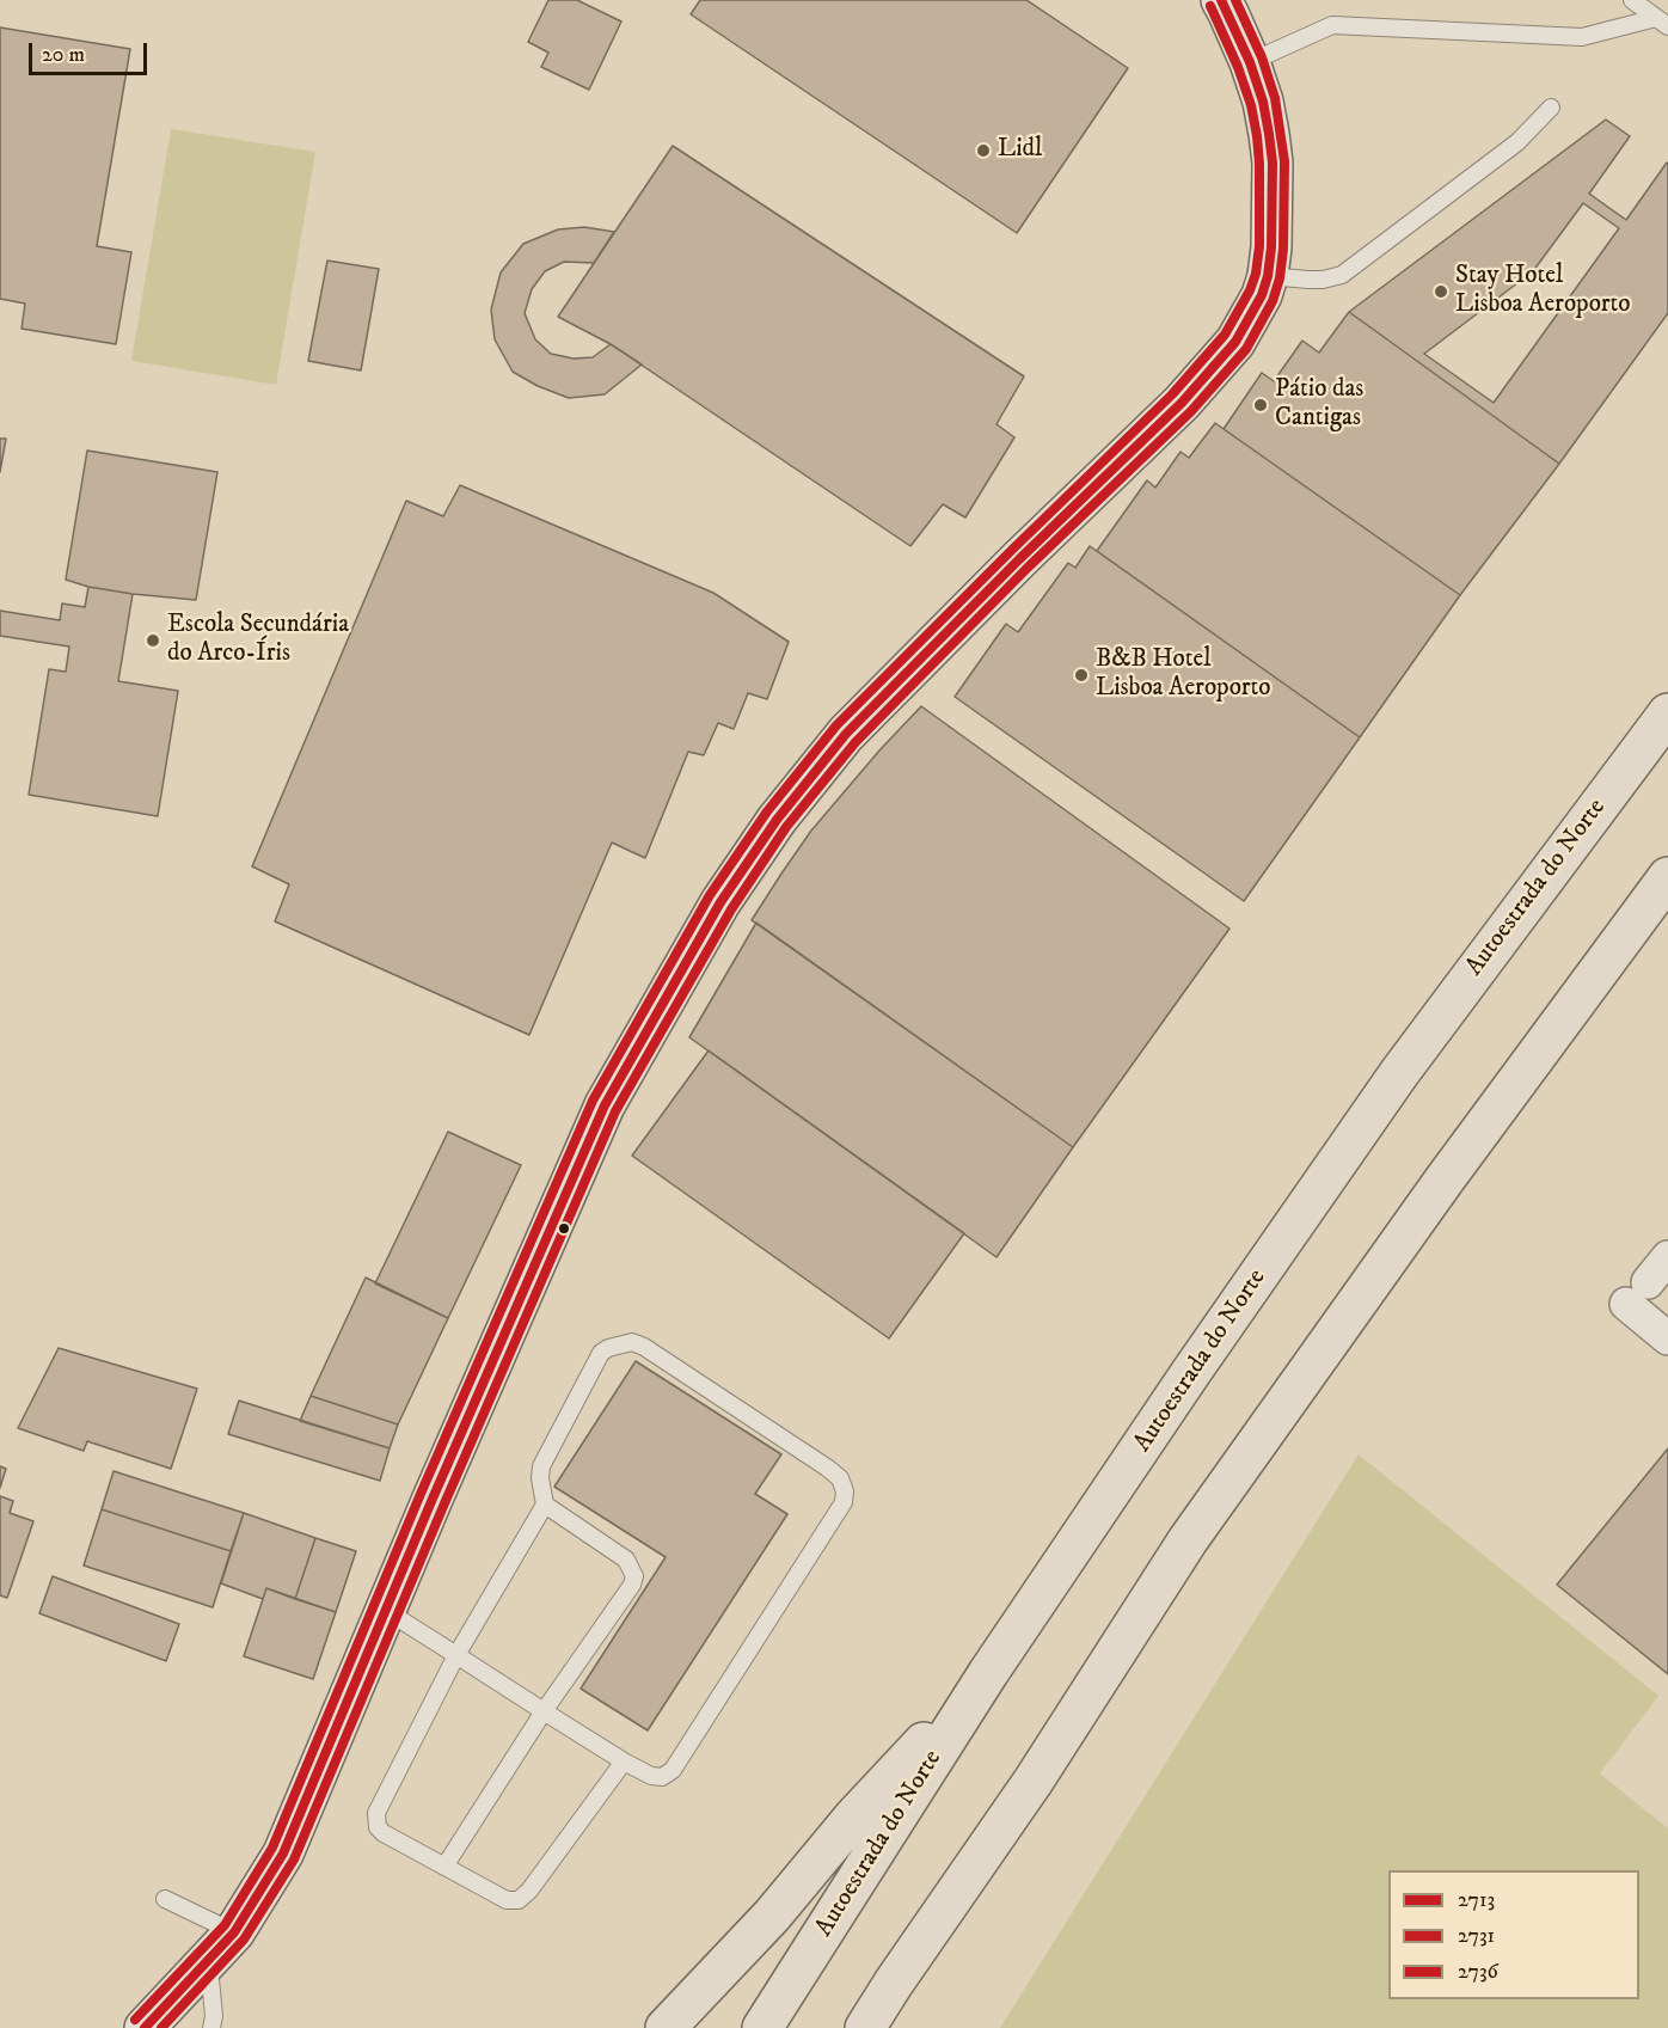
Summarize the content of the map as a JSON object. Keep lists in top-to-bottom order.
{
  "streets": {
    "highway": ["Autoestrada do Norte"]
  },
  "places": [
    "Lidl",
    "Stay Hotel Lisboa Aeroporto",
    "Pátio das Cantigas",
    "Escola Secundária do Arco-Íris",
    "B&B Hotel Lisboa Aeroporto"
  ],
  "lines": ["transit line 2713", "transit line 2731", "transit line 2736"],
  "legend": ["2713", "2731", "2736"],
  "scale_bar": "20 m"
}
